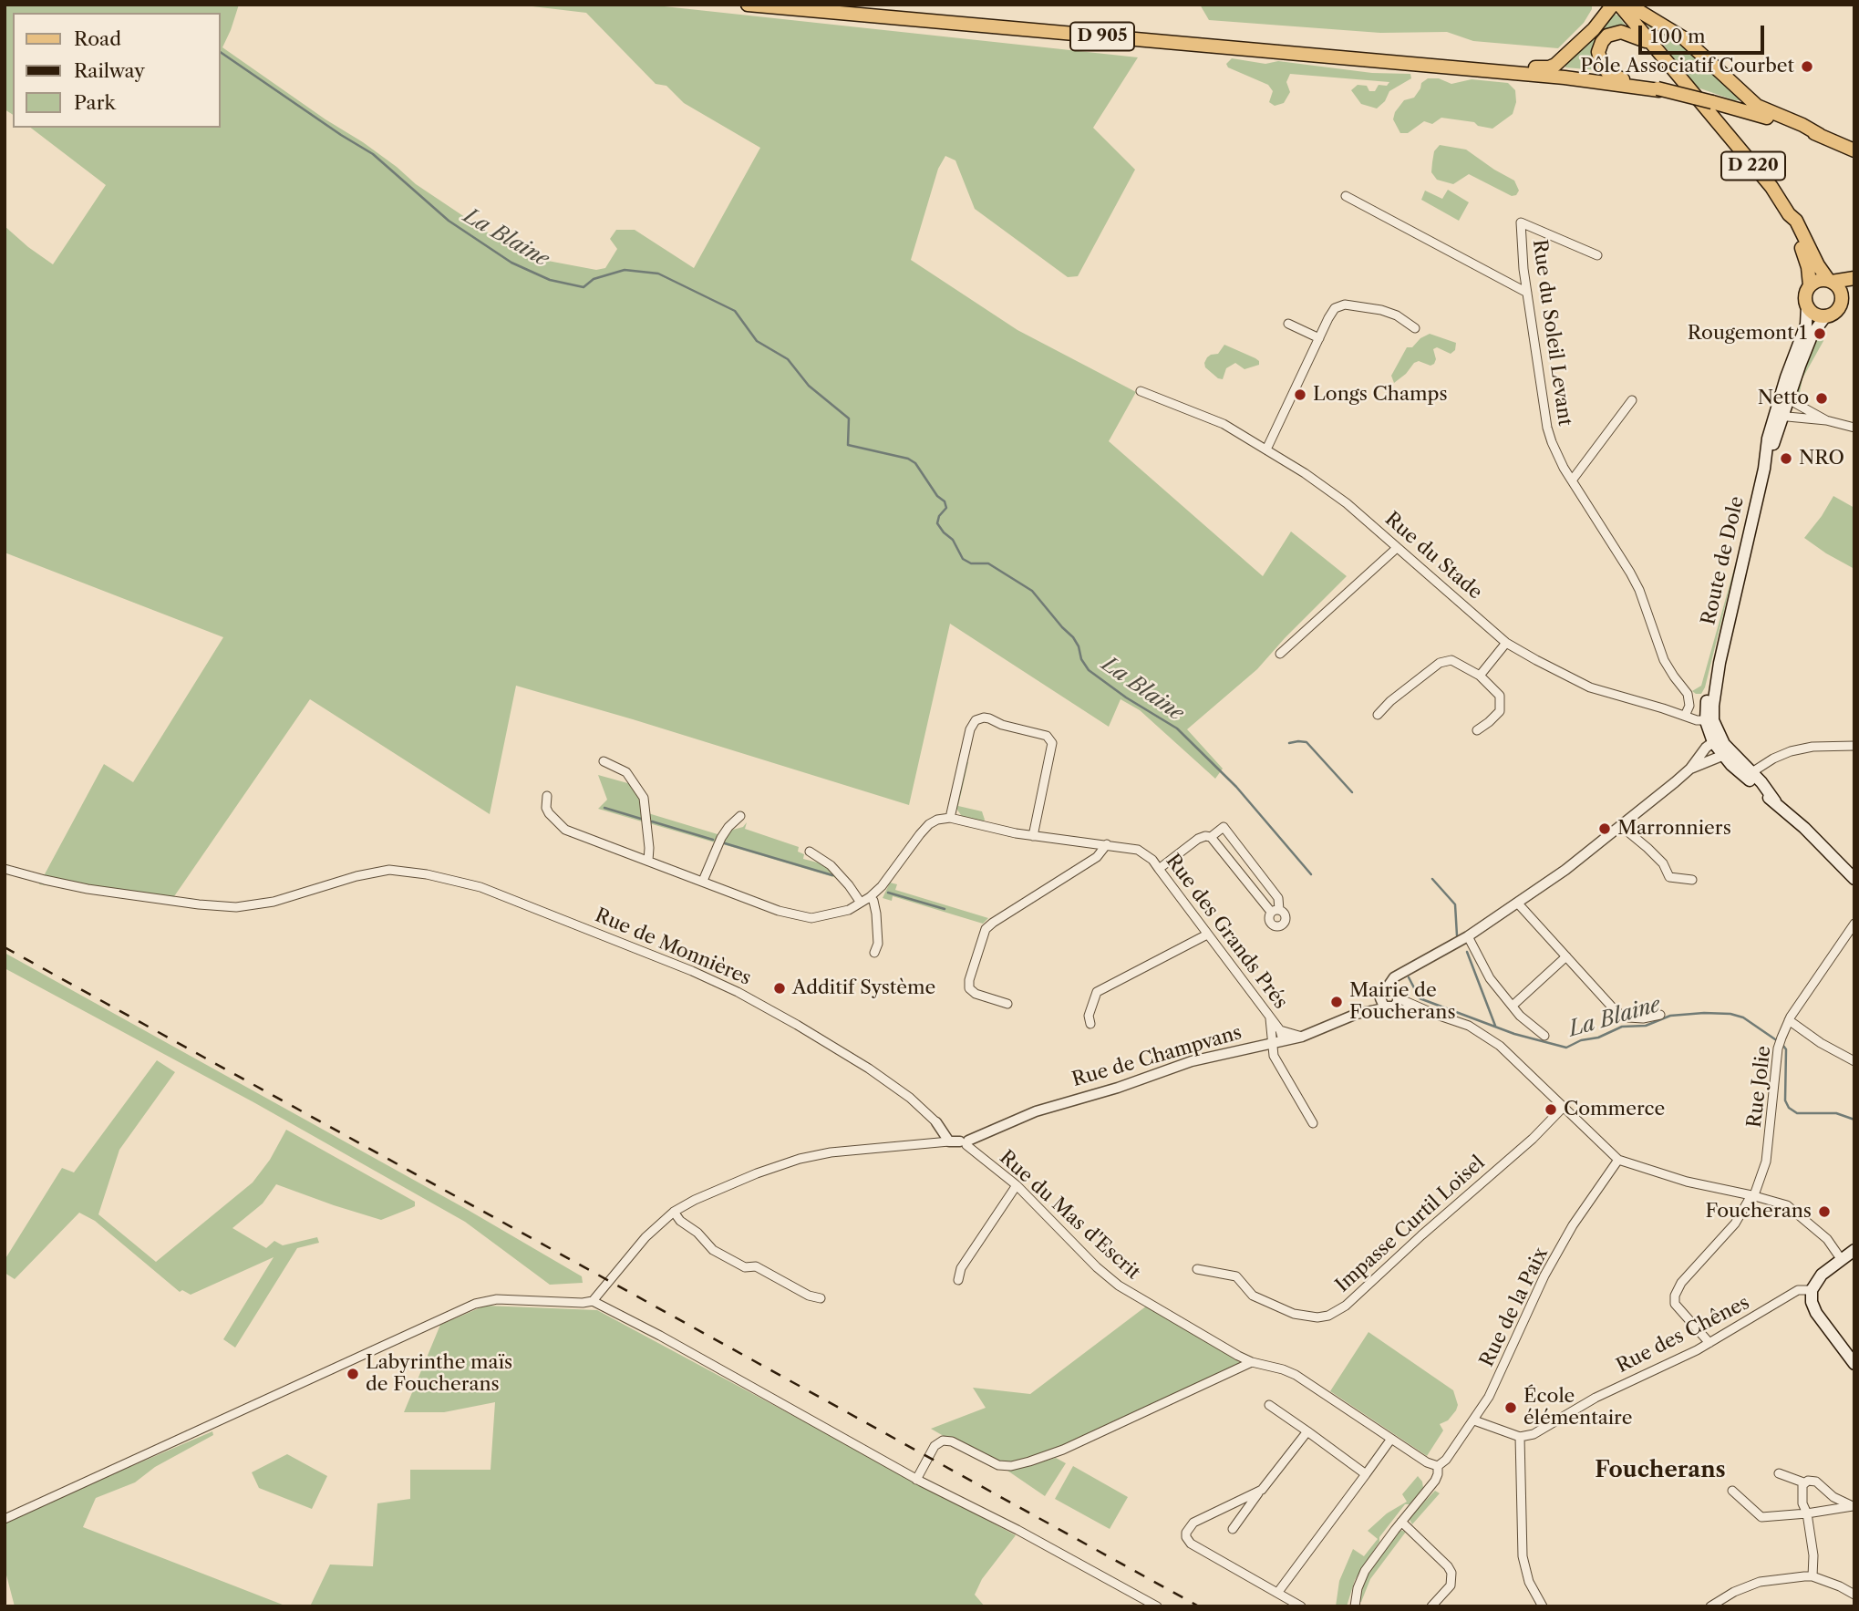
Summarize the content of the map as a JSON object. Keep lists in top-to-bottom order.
{
  "streets": {
    "main road": ["D 905", "D 220", "Route de Dole"],
    "street": [
      "Rue du Soleil Levant",
      "Rue du Stade",
      "Rue des Grands Prés",
      "Rue de Monnières",
      "Rue de Champvans",
      "Rue Jolie",
      "Rue du Mas d'Escrit",
      "Impasse Curtil Loisel",
      "Rue de la Paix",
      "Rue des Chênes"
    ]
  },
  "crossings": [
    ["D 220", "Route de Dole"],
    ["Rue du Soleil Levant", "Rue du Stade"],
    ["Rue du Stade", "Route de Dole"],
    ["Rue des Grands Prés", "Rue de Champvans"],
    ["Rue de Monnières", "Rue de Champvans"],
    ["Rue de Monnières", "Rue du Mas d'Escrit"],
    ["Rue de Champvans", "Rue du Mas d'Escrit"],
    ["Rue Jolie", "Rue des Chênes"],
    ["Rue du Mas d'Escrit", "Rue de la Paix"]
  ],
  "districts": ["Foucherans"],
  "water": ["La Blaine"],
  "places": [
    "Pôle Associatif Courbet",
    "Rougemont 1",
    "Longs Champs",
    "Netto",
    "NRO",
    "Marronniers",
    "Additif Système",
    "Mairie de Foucherans",
    "Commerce",
    "Foucherans",
    "Labyrinthe maïs de Foucherans",
    "École élémentaire"
  ],
  "legend": ["Road", "Railway", "Park"],
  "scale_bar": "100 m"
}
